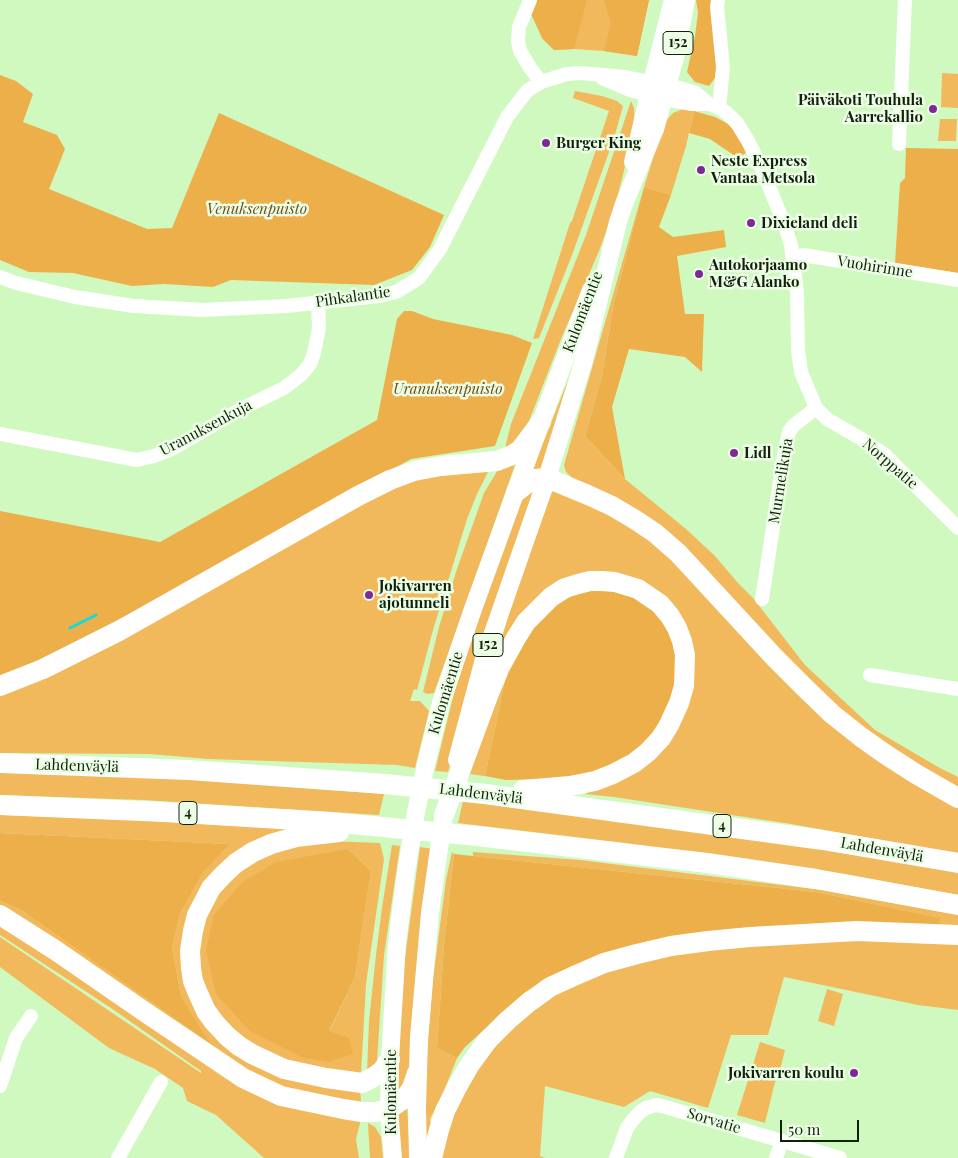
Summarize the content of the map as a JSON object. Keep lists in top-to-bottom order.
{
  "streets": {
    "highway": ["Lahdenväylä", "4"],
    "main road": ["152", "Kulomäentie"],
    "street": [
      "Vuohirinne",
      "Pihkalantie",
      "Uranuksenkuja",
      "Norppatie",
      "Murmelikuja",
      "Sorvatie"
    ]
  },
  "crossings": [
    ["Pihkalantie", "Kulomäentie"],
    ["Pihkalantie", "Uranuksenkuja"],
    ["Norppatie", "Murmelikuja"]
  ],
  "parks": ["Venuksenpuisto", "Uranuksenpuisto"],
  "places": [
    "Päiväkoti Touhula Aarrekallio",
    "Burger King",
    "Neste Express Vantaa Metsola",
    "Dixieland deli",
    "Autokorjaamo M&G Alanko",
    "Lidl",
    "Jokivarren ajotunneli",
    "Jokivarren koulu"
  ],
  "scale_bar": "50 m"
}
